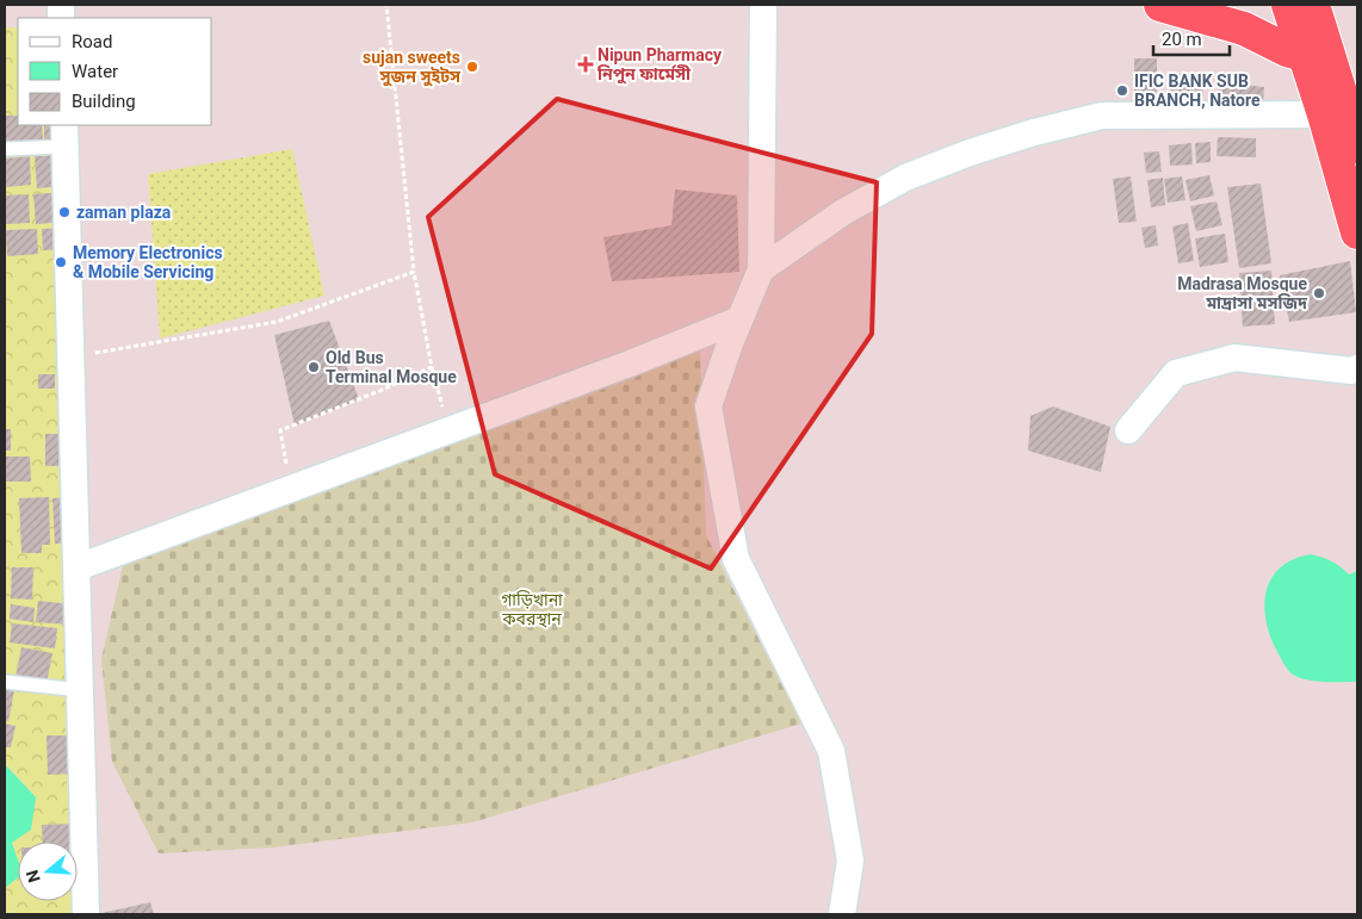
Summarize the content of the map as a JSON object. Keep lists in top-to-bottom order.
{
  "parks": ["গাড়িখানা কবরস্থান"],
  "places": {
    "health": ["Nipun Pharmacy নিপুন ফার্মেসী"],
    "other": [
      "sujan sweets সুজন সুইটস",
      "IFIC BANK SUB BRANCH, Natore",
      "zaman plaza",
      "Memory Electronics & Mobile Servicing",
      "Madrasa Mosque মাদ্রাসা মসজিদ",
      "Old Bus Terminal Mosque"
    ]
  },
  "legend": ["Road", "Water", "Building"],
  "scale_bar": "20 m",
  "north": "left"
}
